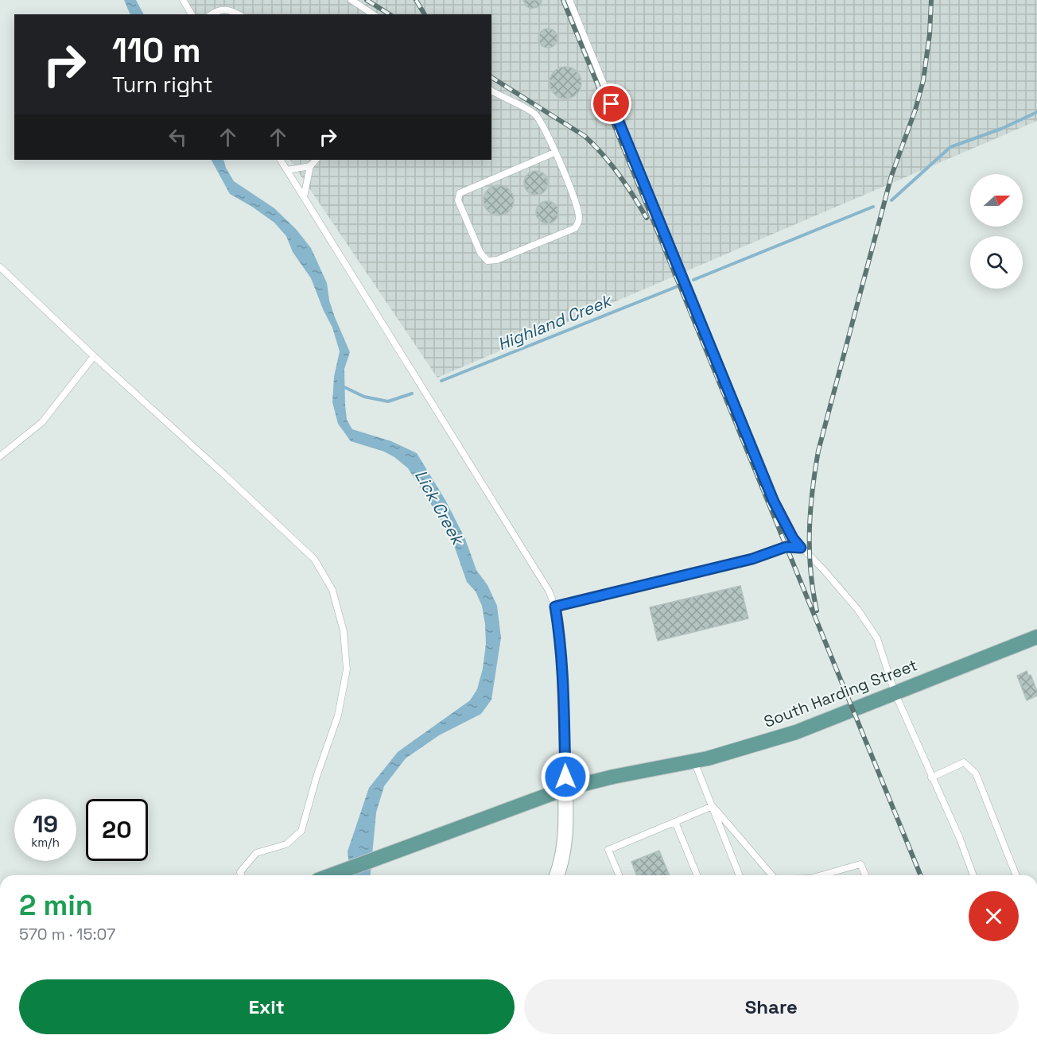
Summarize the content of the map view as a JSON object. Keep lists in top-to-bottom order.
{
  "streets": {
    "main road": ["South Harding Street"]
  },
  "water": ["Highland Creek", "Lick Creek"],
  "north": "right",
  "page": {
    "turn": ["110 m", "Turn right"],
    "speed": "19 km/h",
    "limit": "20",
    "heading": ["2 min", "570 m · 15:07"],
    "buttons": ["Exit", "Share"]
  }
}
